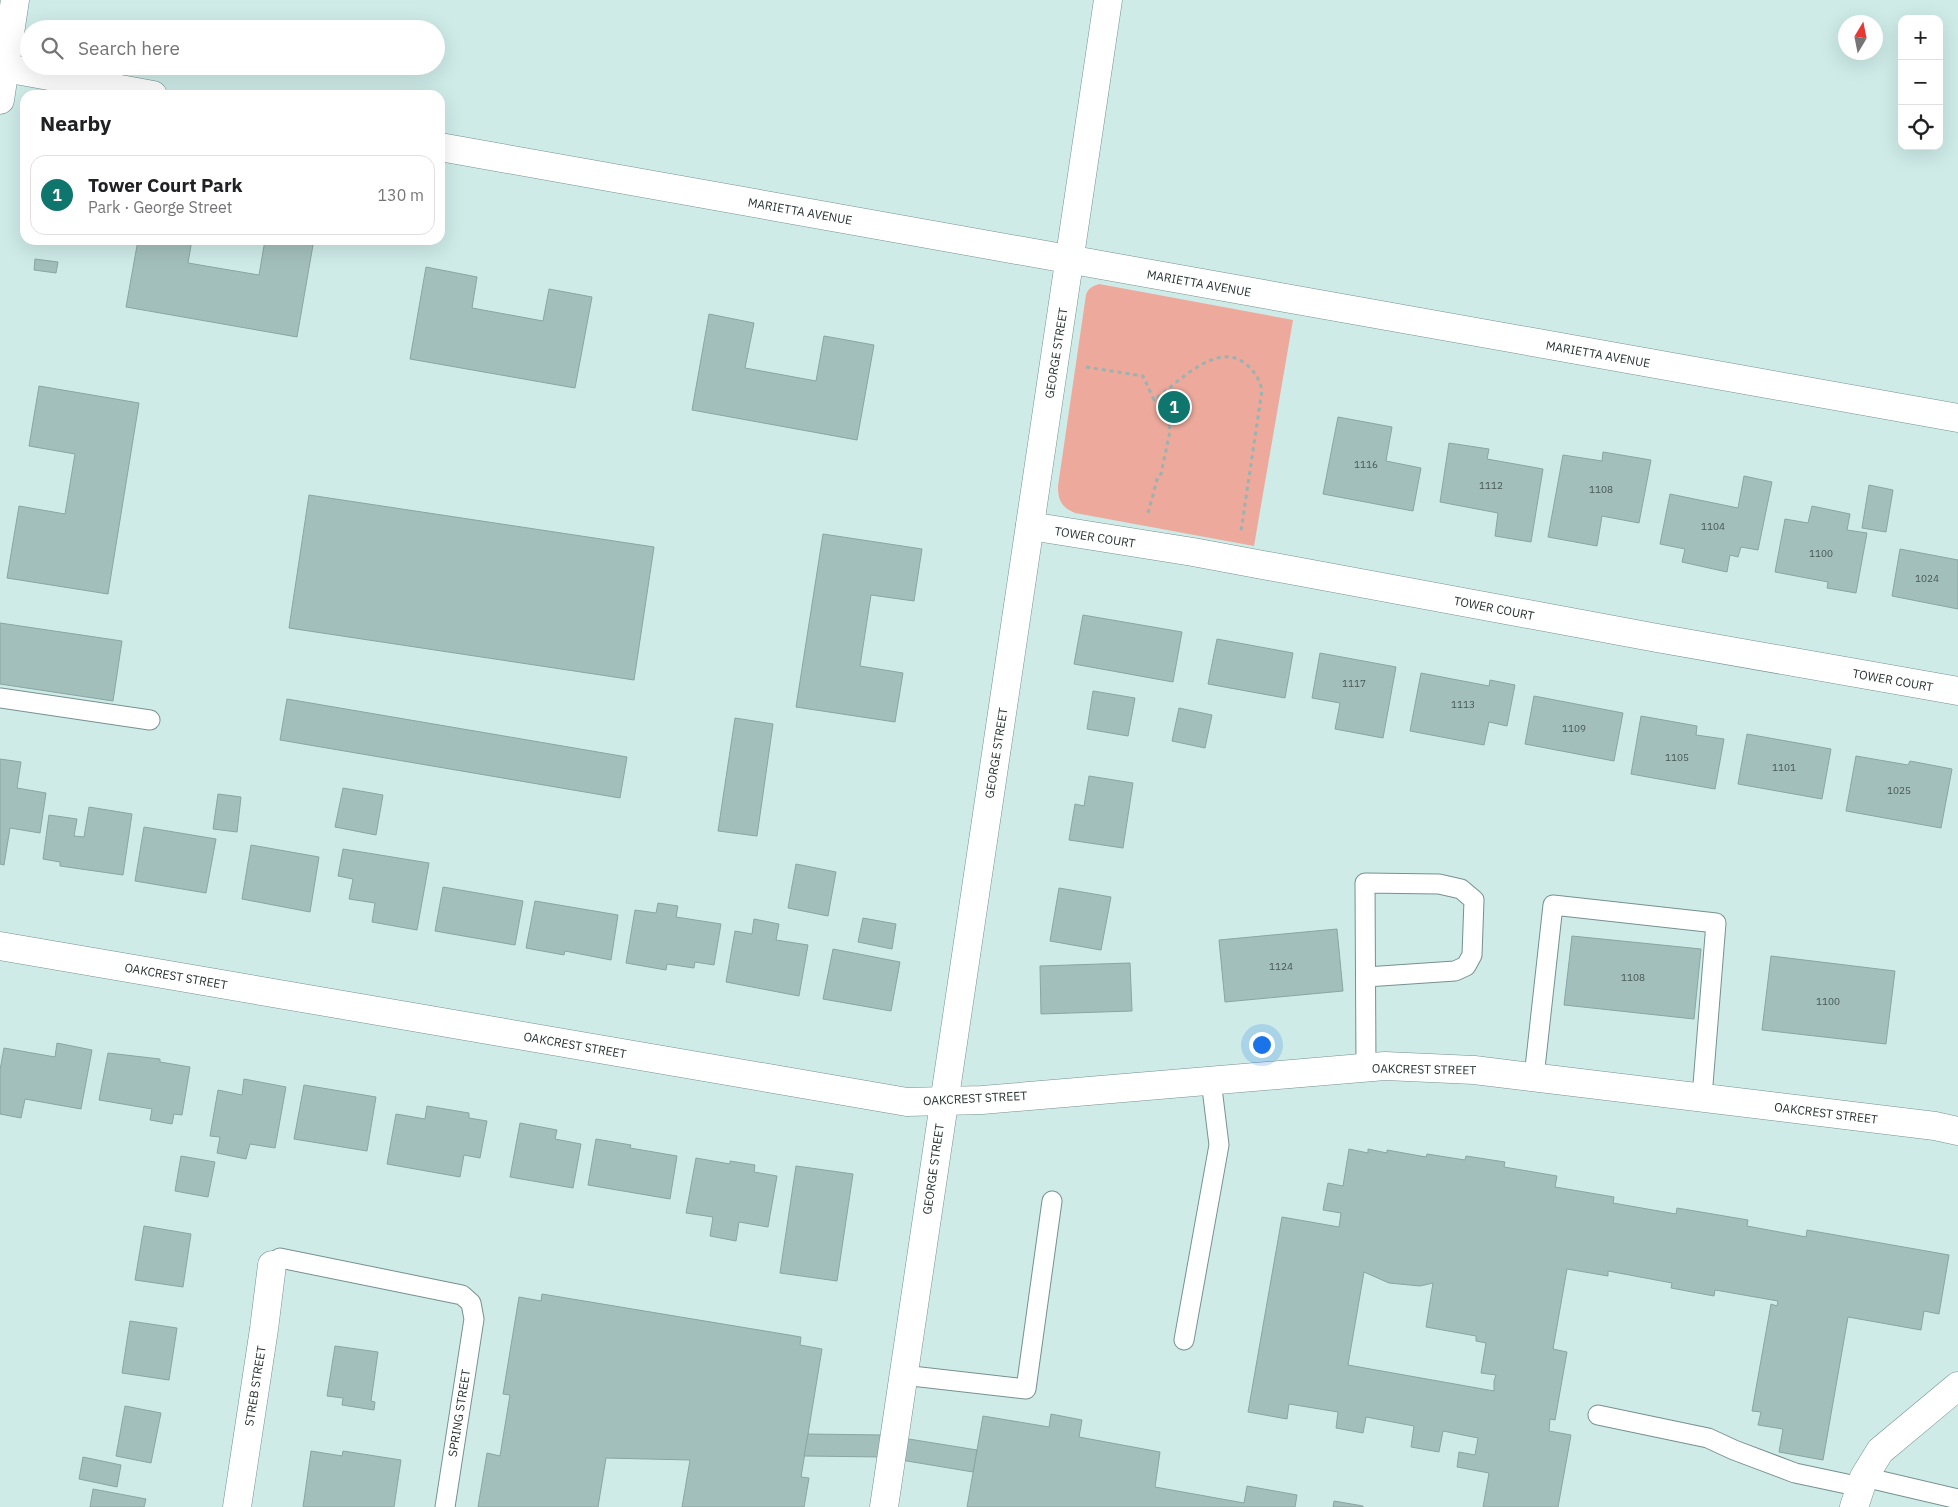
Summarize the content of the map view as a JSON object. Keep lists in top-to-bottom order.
{
  "streets": {
    "street": [
      "MARIETTA AVENUE",
      "GEORGE STREET",
      "TOWER COURT",
      "OAKCREST STREET",
      "STREB STREET"
    ],
    "lane": ["SPRING STREET"]
  },
  "crossings": [
    ["MARIETTA AVENUE", "GEORGE STREET"],
    ["GEORGE STREET", "TOWER COURT"],
    ["GEORGE STREET", "OAKCREST STREET"],
    ["STREB STREET", "SPRING STREET"]
  ],
  "house_numbers": [
    "1116",
    "1112",
    "1108",
    "1104",
    "1100",
    "1024",
    "1117",
    "1113",
    "1109",
    "1105",
    "1101",
    "1025",
    "1124",
    "1108",
    "1100"
  ],
  "north": "top",
  "page": {
    "map_buttons": ["+", "−"],
    "search": "Search here",
    "heading": "Nearby",
    "list": [
      {
        "mark": "1",
        "name": "Tower Court Park",
        "note": "Park · George Street",
        "value": "130 m"
      }
    ],
    "pins": "1"
  }
}
